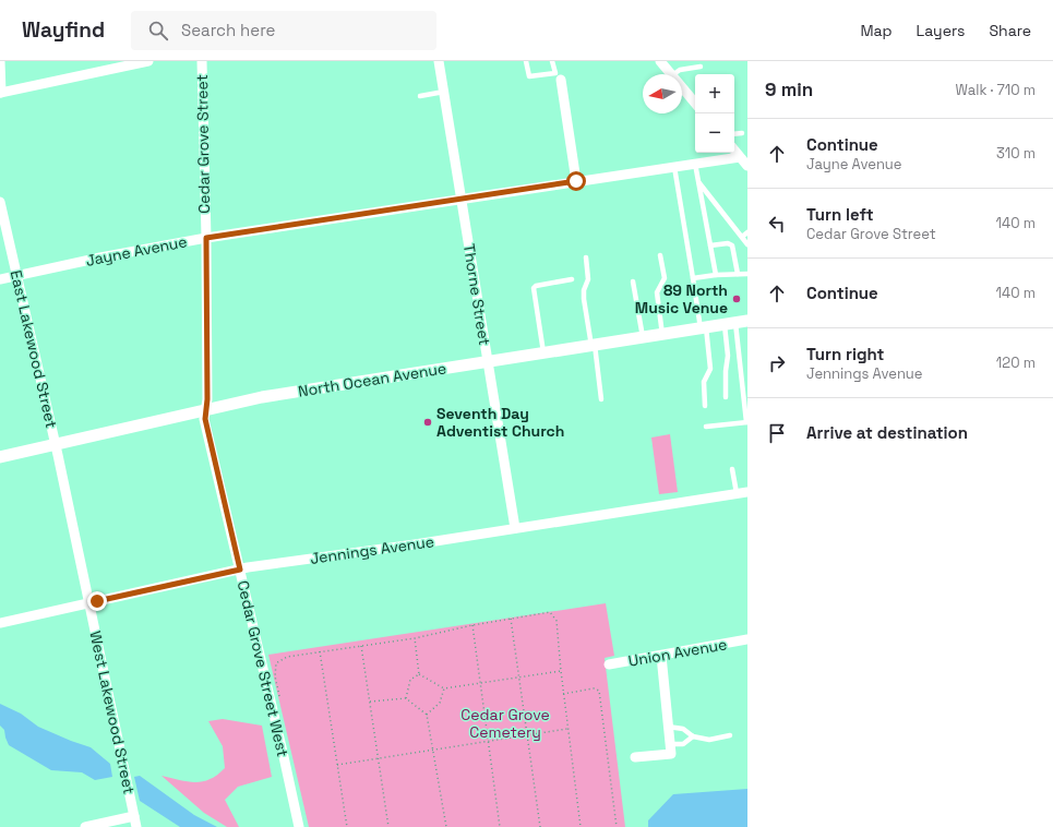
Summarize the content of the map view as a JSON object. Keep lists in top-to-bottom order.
{
  "streets": {
    "street": [
      "Cedar Grove Street",
      "Jayne Avenue",
      "Thorne Street",
      "East Lakewood Street",
      "North Ocean Avenue",
      "Jennings Avenue",
      "Union Avenue",
      "Cedar Grove Street West",
      "West Lakewood Street"
    ]
  },
  "crossings": [
    ["Cedar Grove Street", "Jayne Avenue"],
    ["Cedar Grove Street", "North Ocean Avenue"],
    ["Cedar Grove Street", "Cedar Grove Street West"],
    ["Jayne Avenue", "Thorne Street"],
    ["Jayne Avenue", "East Lakewood Street"],
    ["Thorne Street", "North Ocean Avenue"],
    ["Thorne Street", "Jennings Avenue"],
    ["East Lakewood Street", "North Ocean Avenue"],
    ["East Lakewood Street", "West Lakewood Street"],
    ["North Ocean Avenue", "Cedar Grove Street West"],
    ["North Ocean Avenue", "West Lakewood Street"],
    ["Jennings Avenue", "Cedar Grove Street West"],
    ["Jennings Avenue", "West Lakewood Street"]
  ],
  "parks": ["Cedar Grove Cemetery"],
  "places": ["89 North Music Venue", "Seventh Day Adventist Church"],
  "north": "left",
  "page": {
    "header": "Wayfind",
    "search": "Search here",
    "nav": ["Map", "Layers", "Share"],
    "heading": ["9 min", "Walk · 710 m"],
    "map_buttons": ["+", "−"],
    "list": [
      ["Continue", "Jayne Avenue", "310 m"],
      ["Turn left", "Cedar Grove Street", "140 m"],
      ["Continue", "140 m"],
      ["Turn right", "Jennings Avenue", "120 m"],
      "Arrive at destination"
    ]
  }
}
